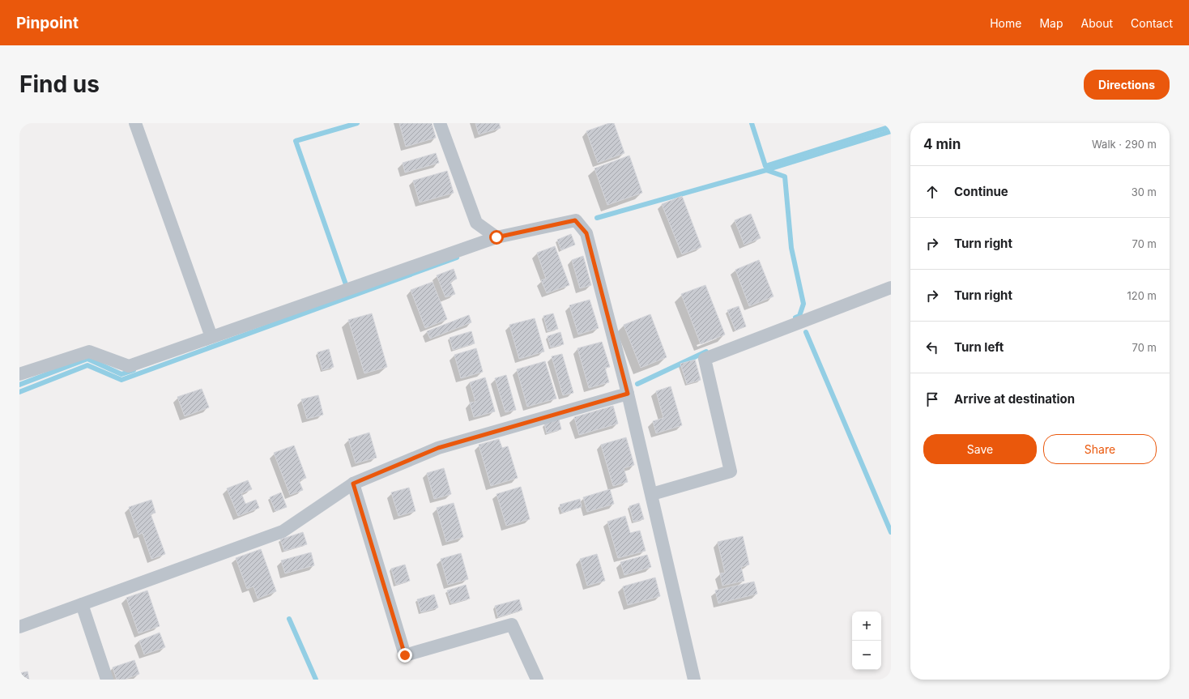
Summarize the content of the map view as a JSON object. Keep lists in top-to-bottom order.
{
  "page": {
    "header": "Pinpoint",
    "nav": [
      "Home",
      "Map",
      "About",
      "Contact"
    ],
    "buttons": [
      "Directions",
      ["Save", "Share"]
    ],
    "title": "Find us",
    "heading": ["4 min", "Walk · 290 m"],
    "list": [
      ["Continue", "30 m"],
      ["Turn right", "70 m"],
      ["Turn right", "120 m"],
      ["Turn left", "70 m"],
      "Arrive at destination"
    ],
    "map_buttons": ["+", "−"]
  }
}
